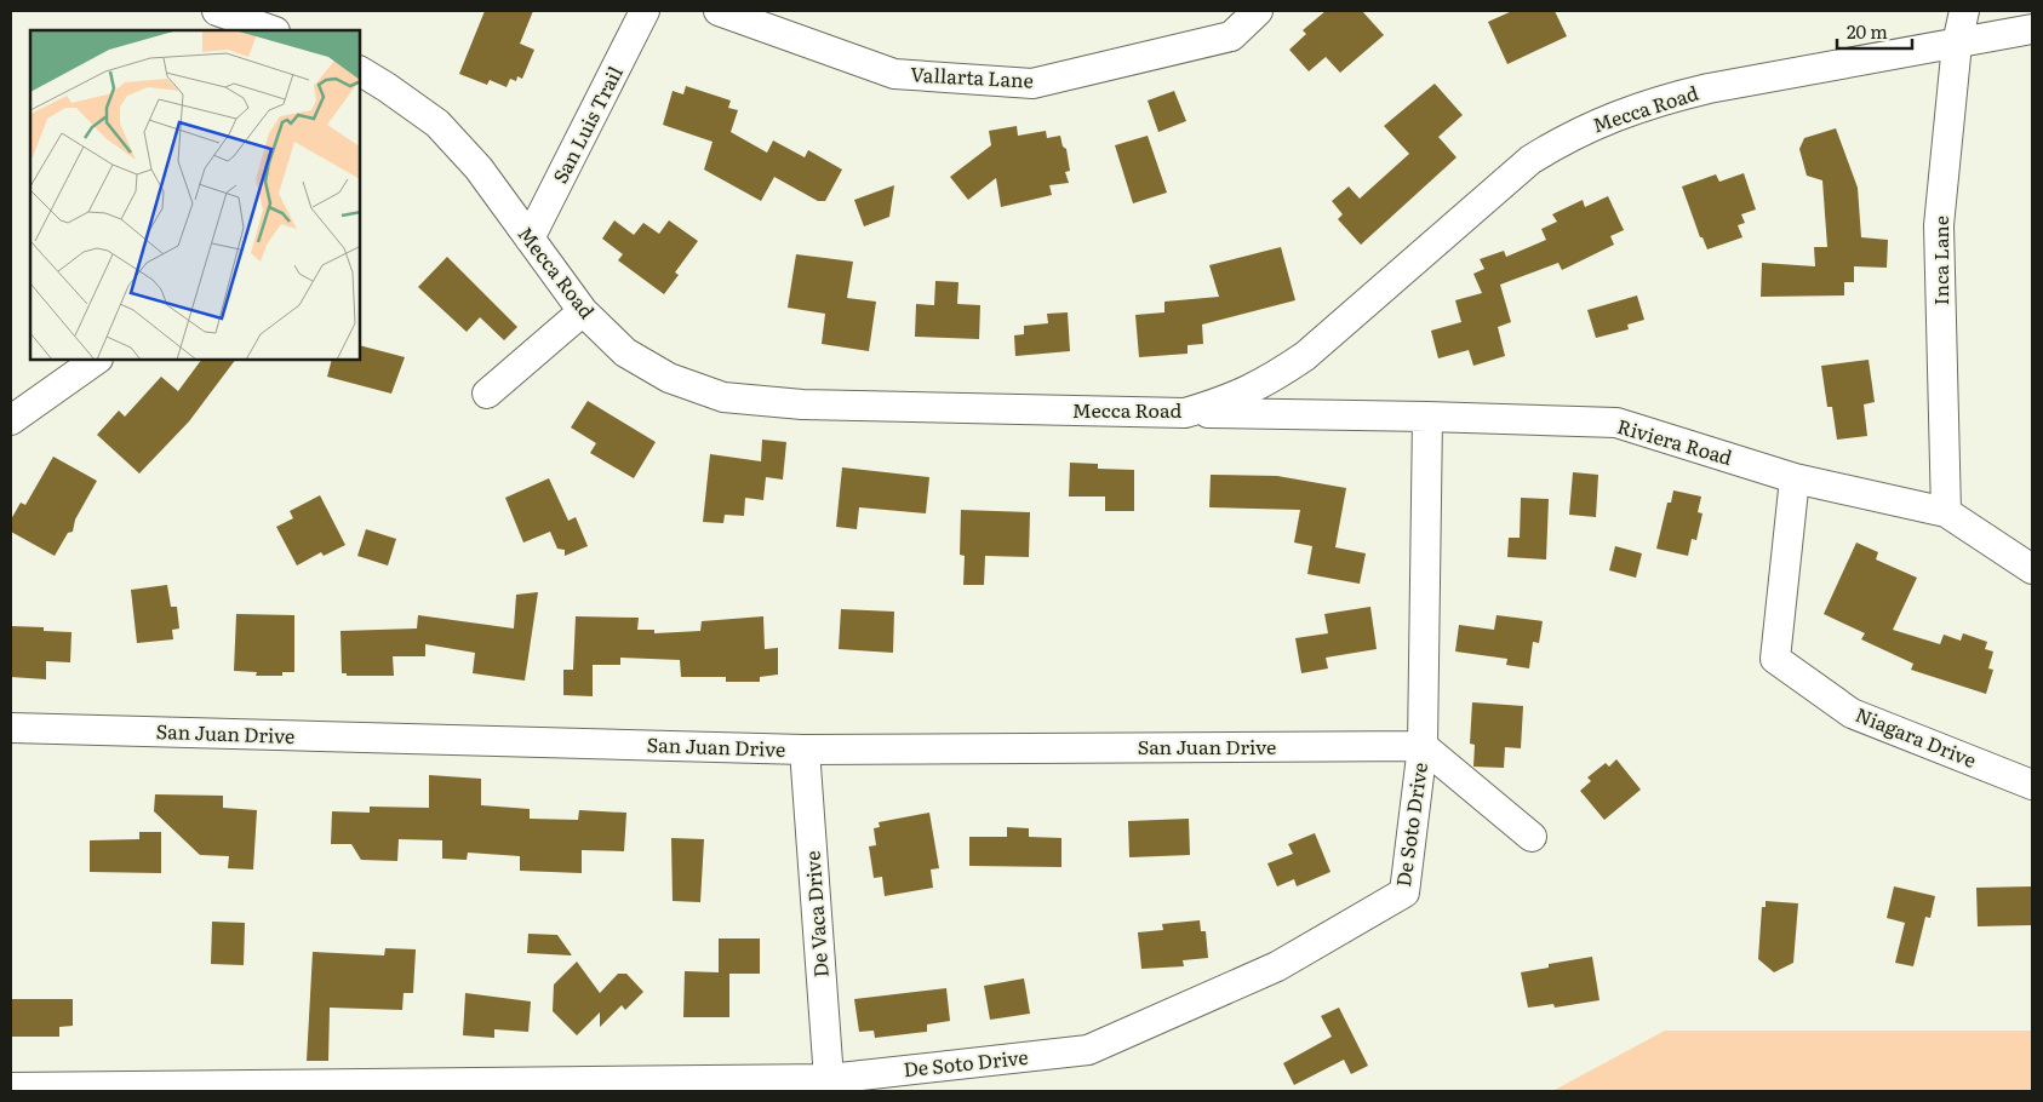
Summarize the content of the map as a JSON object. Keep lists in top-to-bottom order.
{
  "streets": {
    "street": [
      "Vallarta Lane",
      "Mecca Road",
      "San Luis Trail",
      "Inca Lane",
      "Riviera Road",
      "San Juan Drive",
      "Niagara Drive",
      "De Soto Drive",
      "De Vaca Drive"
    ]
  },
  "crossings": [
    ["Mecca Road", "San Luis Trail"],
    ["Mecca Road", "Inca Lane"],
    ["Mecca Road", "Riviera Road"],
    ["Inca Lane", "Riviera Road"],
    ["Riviera Road", "Niagara Drive"],
    ["Riviera Road", "De Soto Drive"],
    ["San Juan Drive", "De Soto Drive"],
    ["San Juan Drive", "De Vaca Drive"],
    ["De Soto Drive", "De Vaca Drive"]
  ],
  "scale_bar": "20 m"
}
